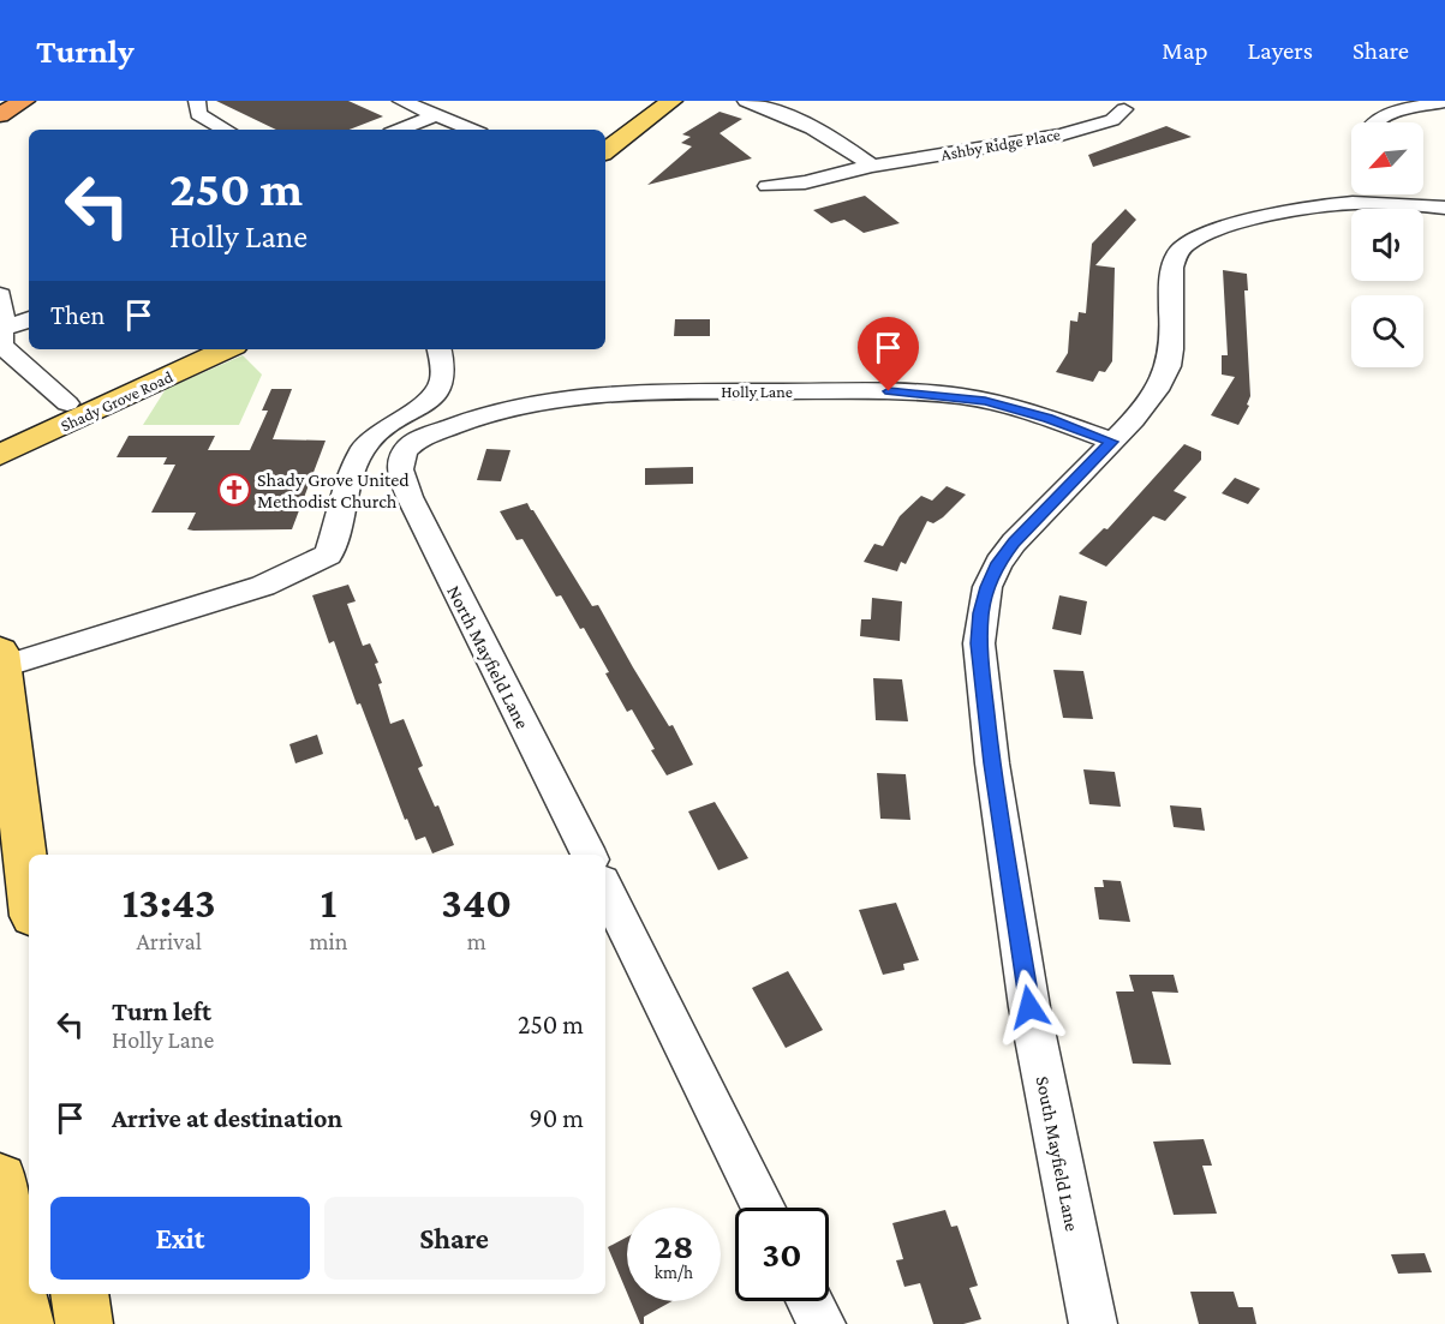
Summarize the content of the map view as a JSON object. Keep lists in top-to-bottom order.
{
  "streets": {
    "main road": ["Shady Grove Road"],
    "street": [
      "Ashby Ridge Place",
      "Holly Lane",
      "North Mayfield Lane",
      "South Mayfield Lane"
    ]
  },
  "crossings": [
    ["Holly Lane", "North Mayfield Lane"],
    ["Holly Lane", "South Mayfield Lane"]
  ],
  "places": {
    "church": ["Shady Grove United Methodist Church"]
  },
  "north": "bottom left",
  "page": {
    "header": "Turnly",
    "nav": ["Map", "Layers", "Share"],
    "turn": ["250 m", "Holly Lane"],
    "then": "Then",
    "eta": [
      "13:43",
      "Arrival",
      "1",
      "min",
      "340",
      "m"
    ],
    "list": [
      {
        "name": "Turn left",
        "note": "Holly Lane",
        "value": "250 m"
      },
      {
        "name": "Arrive at destination",
        "value": "90 m"
      }
    ],
    "buttons": ["Exit", "Share"],
    "speed": "28 km/h",
    "limit": "30"
  }
}
